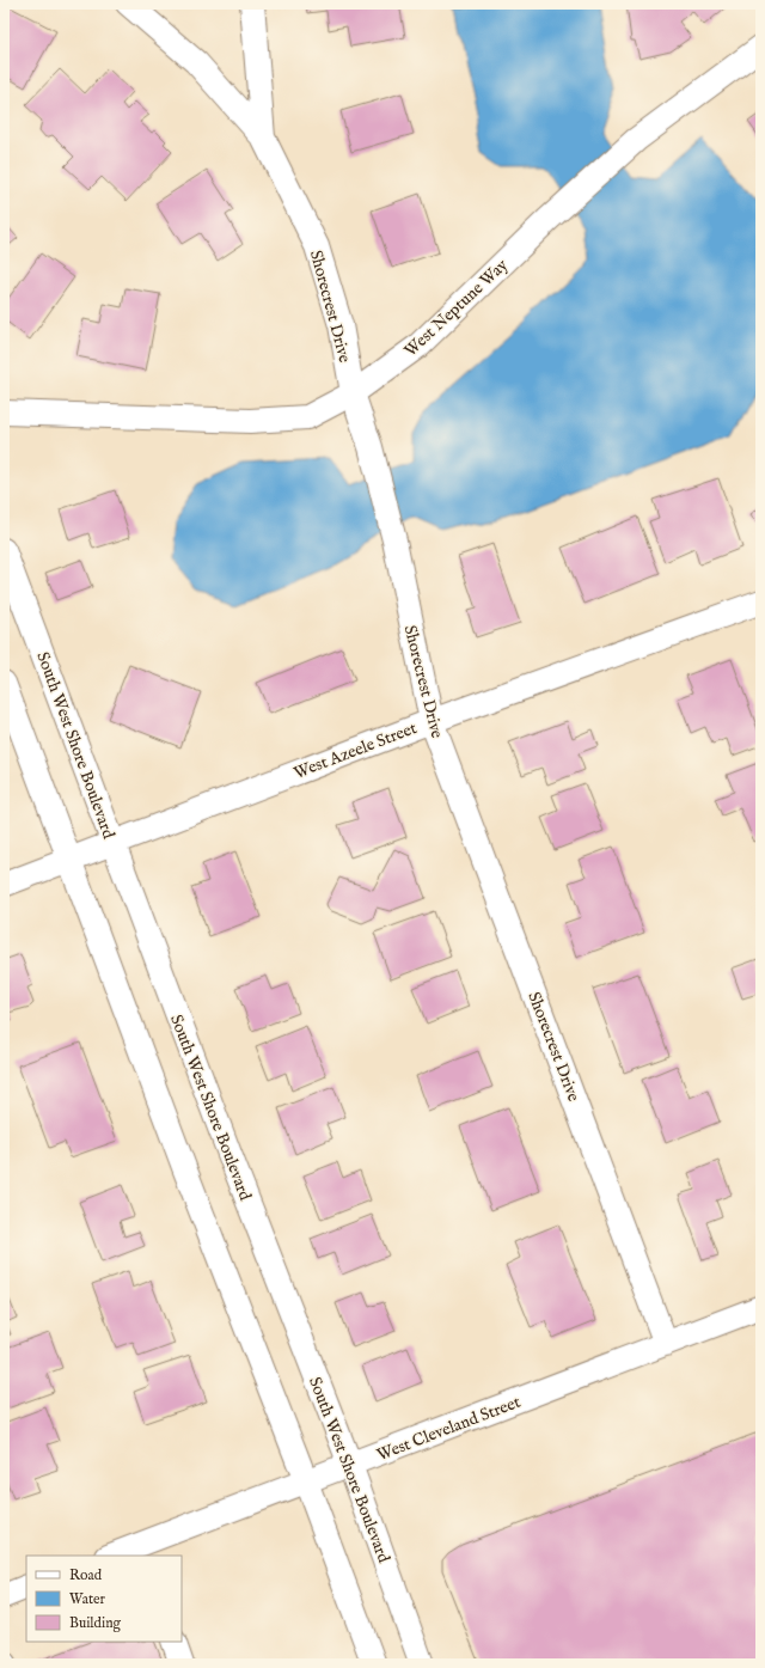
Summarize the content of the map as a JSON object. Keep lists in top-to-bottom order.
{
  "streets": {
    "street": [
      "Shorecrest Drive",
      "West Neptune Way",
      "South West Shore Boulevard",
      "West Azeele Street",
      "West Cleveland Street"
    ]
  },
  "crossings": [
    ["Shorecrest Drive", "West Neptune Way"],
    ["Shorecrest Drive", "West Azeele Street"],
    ["Shorecrest Drive", "West Cleveland Street"],
    ["South West Shore Boulevard", "West Azeele Street"],
    ["South West Shore Boulevard", "West Cleveland Street"]
  ],
  "legend": ["Road", "Water", "Building"]
}
